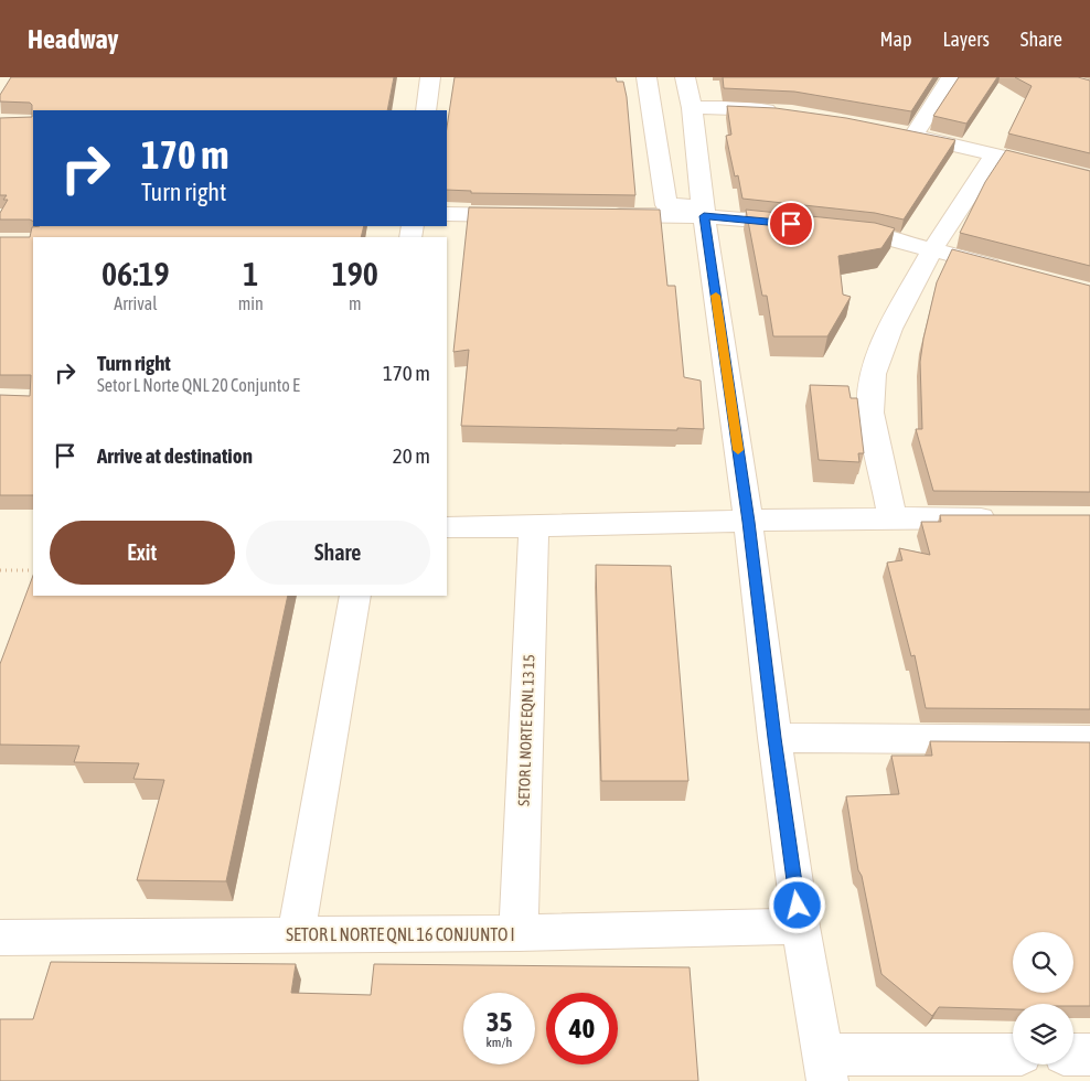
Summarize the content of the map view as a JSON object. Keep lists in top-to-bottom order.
{
  "streets": {
    "street": ["SETOR L NORTE EQNL 13 15", "SETOR L NORTE QNL 16 CONJUNTO I"]
  },
  "crossings": [
    ["SETOR L NORTE EQNL 13 15", "SETOR L NORTE QNL 16 CONJUNTO I"]
  ],
  "page": {
    "header": "Headway",
    "nav": ["Map", "Layers", "Share"],
    "turn": ["170 m", "Turn right"],
    "eta": [
      "06:19",
      "Arrival",
      "1",
      "min",
      "190",
      "m"
    ],
    "list": [
      {
        "name": "Turn right",
        "note": "Setor L Norte QNL 20 Conjunto E",
        "value": "170 m"
      },
      {
        "name": "Arrive at destination",
        "value": "20 m"
      }
    ],
    "buttons": ["Exit", "Share"],
    "speed": "35 km/h",
    "limit": "40"
  }
}
